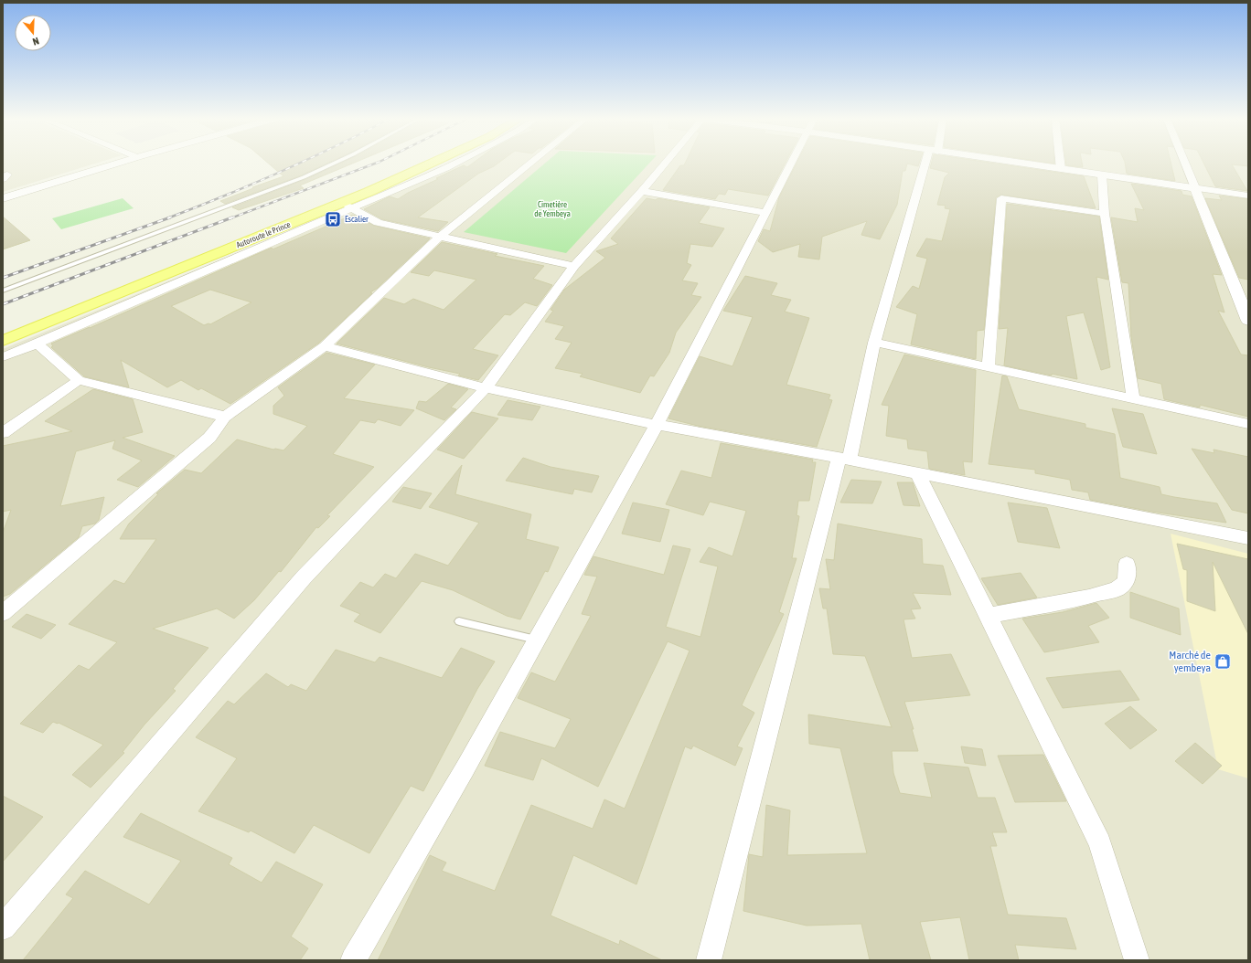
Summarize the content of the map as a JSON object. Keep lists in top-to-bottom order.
{
  "streets": {
    "main road": ["Autoroute le Prince"]
  },
  "parks": ["Cimetière de Yembeya"],
  "places": {
    "bus stop": ["Escalier"],
    "shop": ["Marché de yembeya"]
  },
  "north": "bottom"
}
